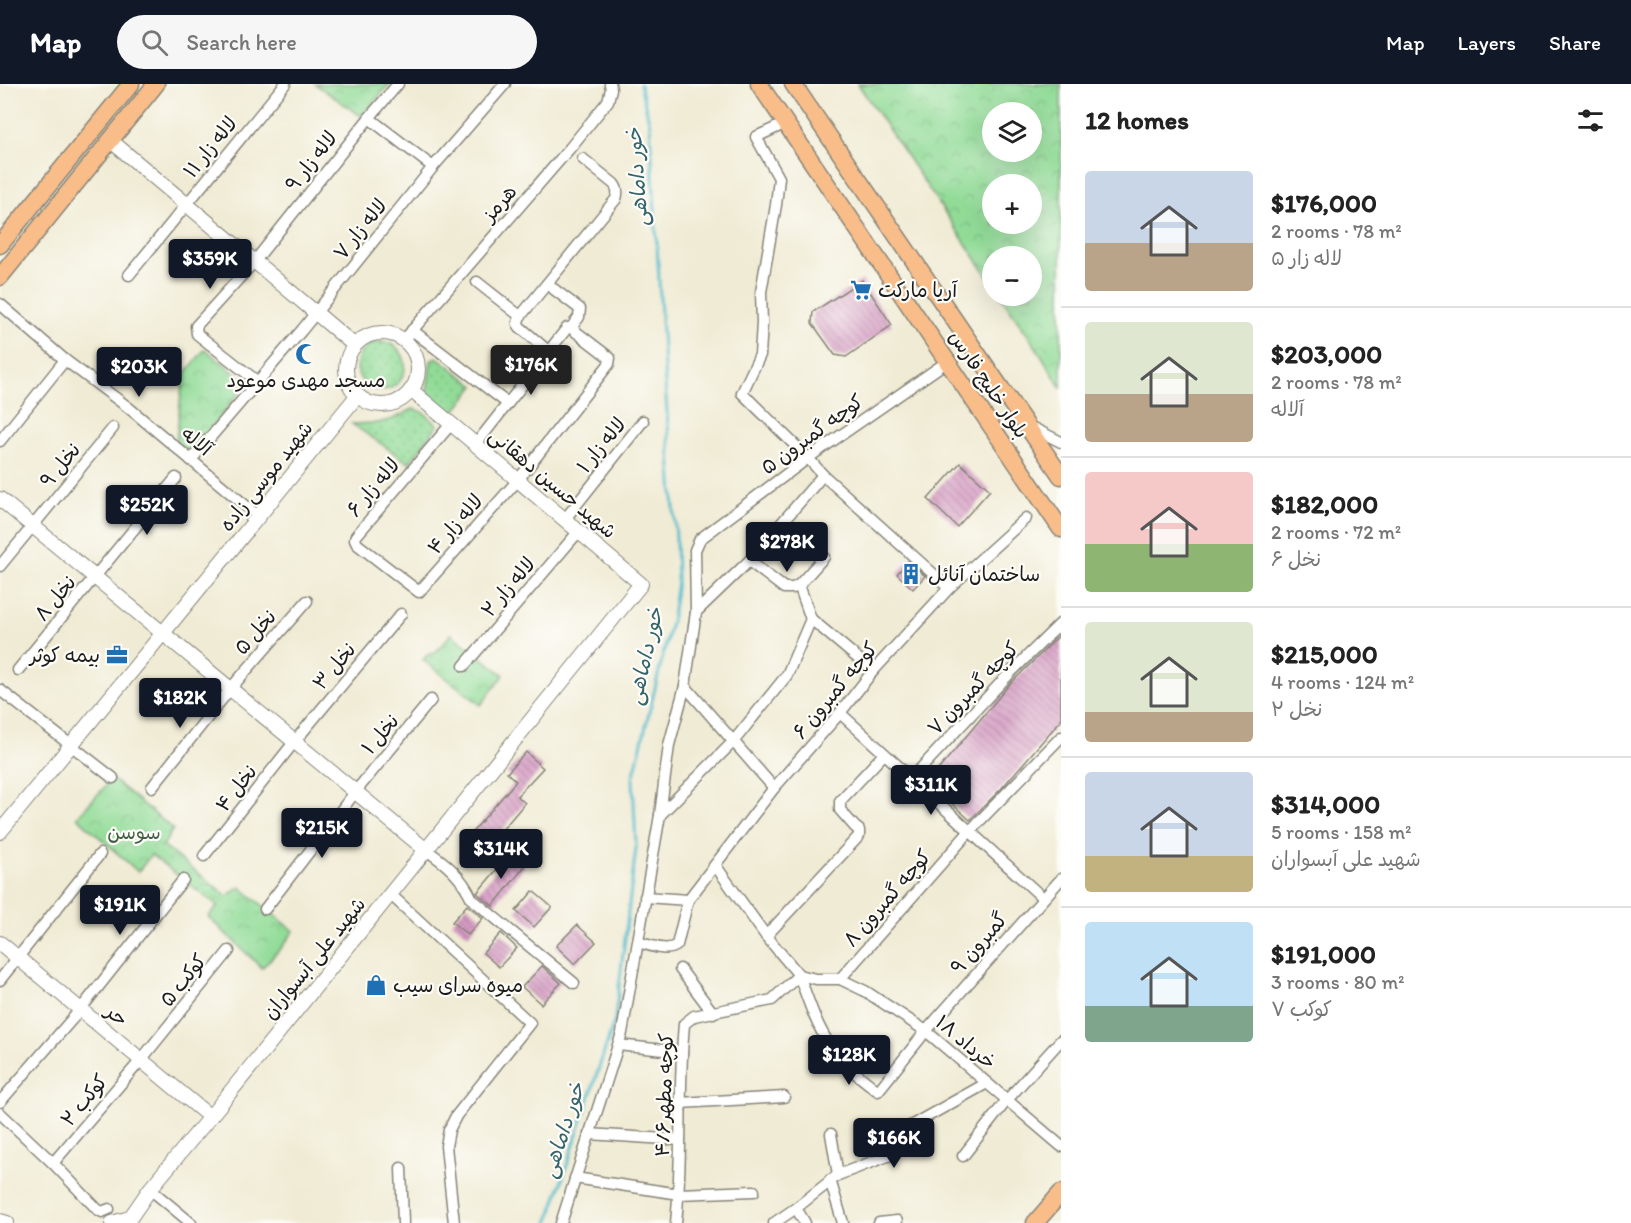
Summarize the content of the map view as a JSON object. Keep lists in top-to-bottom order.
{
  "streets": {
    "main road": ["بلوار خلیج فارس"],
    "street": [
      "لاله زار ۱۱",
      "لاله زار ۹",
      "هرمز",
      "لاله زار ۷",
      "کوچه گمبرون ۵",
      "آلاله",
      "لاله زار ۱",
      "نخل ۹",
      "شهید موسی زاده",
      "شهید حسین دهقانی",
      "لاله زار ۶",
      "لاله زار ۴",
      "لاله زار ۲",
      "نخل ۸",
      "نخل ۵",
      "نخل ۳",
      "کوچه گمبرون ۷",
      "کوچه گمبرون ۶",
      "نخل ۱",
      "نخل ۴",
      "کوچه گمبرون ۸",
      "گمبرون ۹",
      "شهید علی آبسواران",
      "کوکب ۵",
      "حر",
      "خرداد ۱۸",
      "کوچه مطهر۴/۶",
      "کوکب ۲"
    ]
  },
  "crossings": [
    ["لاله زار ۹", "لاله زار ۷"],
    ["هرمز", "شهید موسی زاده"],
    ["هرمز", "شهید حسین دهقانی"],
    ["لاله زار ۷", "آلاله"],
    ["بلوار خلیج فارس", "کوچه گمبرون ۵"],
    ["آلاله", "شهید موسی زاده"],
    ["لاله زار ۱", "شهید حسین دهقانی"],
    ["شهید موسی زاده", "شهید حسین دهقانی"],
    ["شهید حسین دهقانی", "لاله زار ۶"],
    ["شهید حسین دهقانی", "لاله زار ۴"],
    ["شهید حسین دهقانی", "لاله زار ۲"],
    ["شهید حسین دهقانی", "شهید علی آبسواران"],
    ["لاله زار ۶", "لاله زار ۴"],
    ["نخل ۳", "نخل ۴"],
    ["کوچه گمبرون ۸", "خرداد ۱۸"],
    ["گمبرون ۹", "خرداد ۱۸"],
    ["گمبرون ۹", "کوچه مطهر۴/۶"],
    ["شهید علی آبسواران", "حر"],
    ["کوکب ۵", "حر"],
    ["کوکب ۵", "کوکب ۲"],
    ["حر", "کوکب ۲"]
  ],
  "water": ["خور داماهی"],
  "parks": ["سوسن"],
  "places": {
    "supermarket": ["آریا مارکت"],
    "mosque": ["مسجد مهدی موعود"],
    "building": ["ساختمان آنائل"],
    "office": ["بیمه کوثر"],
    "shop": ["میوه سرای سیب"]
  },
  "page": {
    "header": "Map",
    "search": "Search here",
    "nav": ["Map", "Layers", "Share"],
    "heading": "12 homes",
    "map_buttons": ["+", "−"],
    "list": [
      {
        "name": "$176,000",
        "note": "2 rooms · 78 m² · لاله زار ۵"
      },
      {
        "name": "$203,000",
        "note": "2 rooms · 78 m² · آلاله"
      },
      {
        "name": "$182,000",
        "note": "2 rooms · 72 m² · نخل ۶"
      },
      {
        "name": "$215,000",
        "note": "4 rooms · 124 m² · نخل ۲"
      },
      {
        "name": "$314,000",
        "note": "5 rooms · 158 m² · شهید علی آبسواران"
      },
      {
        "name": "$191,000",
        "note": "3 rooms · 80 m² · کوکب ۷"
      }
    ],
    "price": [
      "$359K",
      "$176K",
      "$203K",
      "$252K",
      "$278K",
      "$182K",
      "$311K",
      "$215K",
      "$314K",
      "$191K",
      "$128K",
      "$166K"
    ]
  }
}
